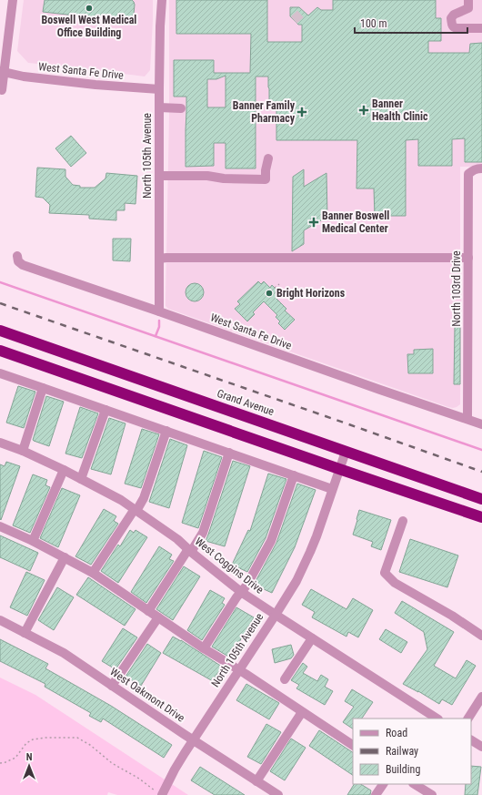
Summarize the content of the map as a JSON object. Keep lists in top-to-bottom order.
{
  "streets": {
    "highway": ["Grand Avenue"],
    "street": [
      "West Santa Fe Drive",
      "North 105th Avenue",
      "North 103rd Drive",
      "West Coggins Drive",
      "West Oakmont Drive"
    ]
  },
  "crossings": [
    ["West Santa Fe Drive", "North 105th Avenue"],
    ["West Santa Fe Drive", "North 103rd Drive"],
    ["North 105th Avenue", "Grand Avenue"],
    ["North 105th Avenue", "West Coggins Drive"],
    ["North 105th Avenue", "West Oakmont Drive"]
  ],
  "places": {
    "other": ["Boswell West Medical Office Building", "Bright Horizons"],
    "health": ["Banner Health Clinic", "Banner Family Pharmacy", "Banner Boswell Medical Center"]
  },
  "legend": ["Road", "Railway", "Building"],
  "scale_bar": "100 m",
  "north": "top"
}
